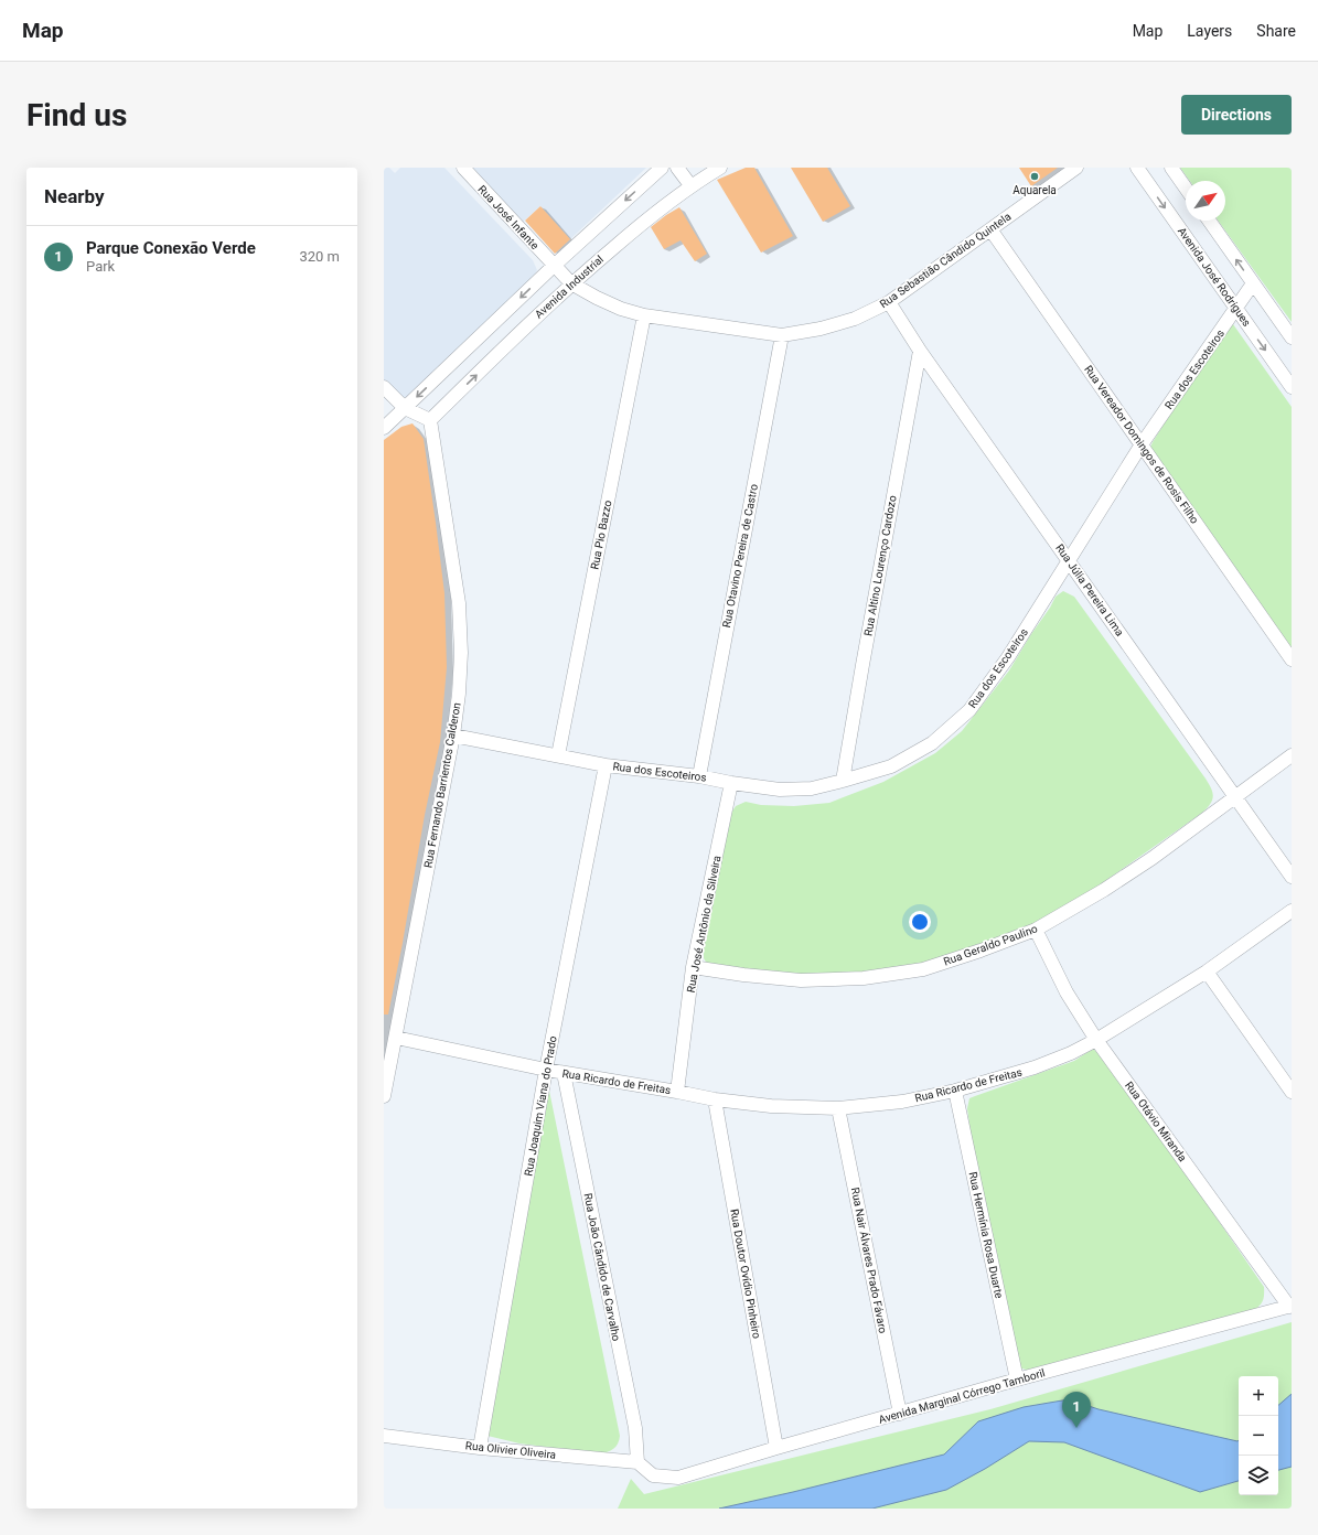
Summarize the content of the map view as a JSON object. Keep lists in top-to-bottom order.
{
  "streets": {
    "street": [
      "Rua José Infante",
      "Rua Sebastião Cândido Quintela",
      "Avenida José Rodrigues",
      "Avenida Industrial",
      "Rua dos Escoteiros",
      "Rua Vereador Domingos de Rosis Filho",
      "Rua Pio Bazzo",
      "Rua Otavino Pereira de Castro",
      "Rua Altino Lourenço Cardozo",
      "Rua Júlia Pereira Lima",
      "Rua Fernando Barrientos Calderon",
      "Rua José Antônio da Silveira",
      "Rua Geraldo Paulino",
      "Rua Ricardo de Freitas",
      "Rua Joaquim Viana do Prado",
      "Rua Otávio Miranda",
      "Rua Hermínia Rosa Duarte",
      "Rua Nair Álvares Prado Fávaro",
      "Rua João Cândido de Carvalho",
      "Rua Doutor Ovídio Pinheiro",
      "Avenida Marginal Córrego Tamboril",
      "Rua Olivier Oliveira"
    ]
  },
  "crossings": [
    ["Rua José Infante", "Rua Sebastião Cândido Quintela"],
    ["Rua Sebastião Cândido Quintela", "Avenida Industrial"],
    ["Rua Sebastião Cândido Quintela", "Rua Vereador Domingos de Rosis Filho"],
    ["Rua Sebastião Cândido Quintela", "Rua Pio Bazzo"],
    ["Rua Sebastião Cândido Quintela", "Rua Otavino Pereira de Castro"],
    ["Rua Sebastião Cândido Quintela", "Rua Júlia Pereira Lima"],
    ["Avenida José Rodrigues", "Rua dos Escoteiros"],
    ["Avenida Industrial", "Rua Fernando Barrientos Calderon"],
    ["Rua dos Escoteiros", "Rua Vereador Domingos de Rosis Filho"],
    ["Rua dos Escoteiros", "Rua Pio Bazzo"],
    ["Rua dos Escoteiros", "Rua Otavino Pereira de Castro"],
    ["Rua dos Escoteiros", "Rua Altino Lourenço Cardozo"],
    ["Rua dos Escoteiros", "Rua Júlia Pereira Lima"],
    ["Rua dos Escoteiros", "Rua Fernando Barrientos Calderon"],
    ["Rua dos Escoteiros", "Rua José Antônio da Silveira"],
    ["Rua dos Escoteiros", "Rua Joaquim Viana do Prado"],
    ["Rua Altino Lourenço Cardozo", "Rua Júlia Pereira Lima"],
    ["Rua Júlia Pereira Lima", "Rua Geraldo Paulino"],
    ["Rua Fernando Barrientos Calderon", "Rua Ricardo de Freitas"],
    ["Rua José Antônio da Silveira", "Rua Geraldo Paulino"],
    ["Rua José Antônio da Silveira", "Rua Ricardo de Freitas"],
    ["Rua Geraldo Paulino", "Rua Otávio Miranda"],
    ["Rua Ricardo de Freitas", "Rua Joaquim Viana do Prado"],
    ["Rua Ricardo de Freitas", "Rua Otávio Miranda"],
    ["Rua Ricardo de Freitas", "Rua Hermínia Rosa Duarte"],
    ["Rua Ricardo de Freitas", "Rua Nair Álvares Prado Fávaro"],
    ["Rua Ricardo de Freitas", "Rua João Cândido de Carvalho"],
    ["Rua Ricardo de Freitas", "Rua Doutor Ovídio Pinheiro"],
    ["Rua Joaquim Viana do Prado", "Rua Olivier Oliveira"],
    ["Rua Otávio Miranda", "Avenida Marginal Córrego Tamboril"],
    ["Rua Hermínia Rosa Duarte", "Avenida Marginal Córrego Tamboril"],
    ["Rua Nair Álvares Prado Fávaro", "Avenida Marginal Córrego Tamboril"],
    ["Rua João Cândido de Carvalho", "Avenida Marginal Córrego Tamboril"],
    ["Rua João Cândido de Carvalho", "Rua Olivier Oliveira"],
    ["Rua Doutor Ovídio Pinheiro", "Avenida Marginal Córrego Tamboril"],
    ["Avenida Marginal Córrego Tamboril", "Rua Olivier Oliveira"]
  ],
  "places": ["Aquarela"],
  "north": "top right",
  "page": {
    "header": "Map",
    "nav": ["Map", "Layers", "Share"],
    "buttons": "Directions",
    "title": "Find us",
    "heading": "Nearby",
    "list": [
      {
        "mark": "1",
        "name": "Parque Conexão Verde",
        "note": "Park",
        "value": "320 m"
      }
    ],
    "map_buttons": ["+", "−"],
    "pins": "1"
  }
}
